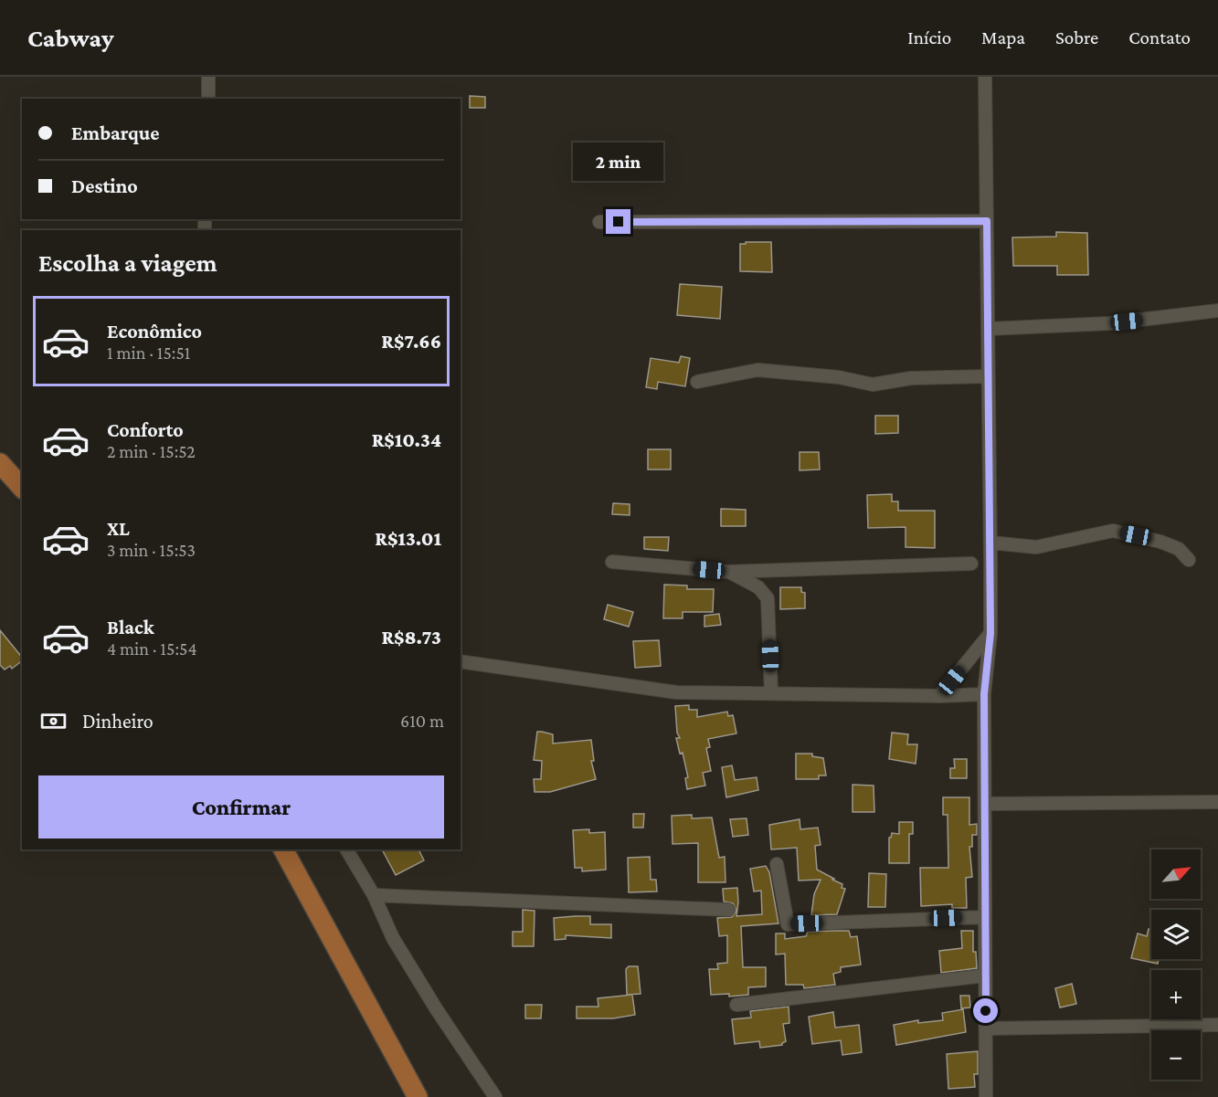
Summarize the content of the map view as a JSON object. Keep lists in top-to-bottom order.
{
  "north": "top right",
  "page": {
    "header": "Cabway",
    "nav": [
      "Início",
      "Mapa",
      "Sobre",
      "Contato"
    ],
    "banner": ["Embarque", "Destino"],
    "bubble": "2 min",
    "heading": "Escolha a viagem",
    "list": [
      {
        "name": "Econômico",
        "note": "1 min · 15:51",
        "value": "R$7.66"
      },
      {
        "name": "Conforto",
        "note": "2 min · 15:52",
        "value": "R$10.34"
      },
      {
        "name": "XL",
        "note": "3 min · 15:53",
        "value": "R$13.01"
      },
      {
        "name": "Black",
        "note": "4 min · 15:54",
        "value": "R$8.73"
      }
    ],
    "pay": ["Dinheiro", "610 m"],
    "buttons": "Confirmar",
    "map_buttons": ["+", "−"]
  }
}
